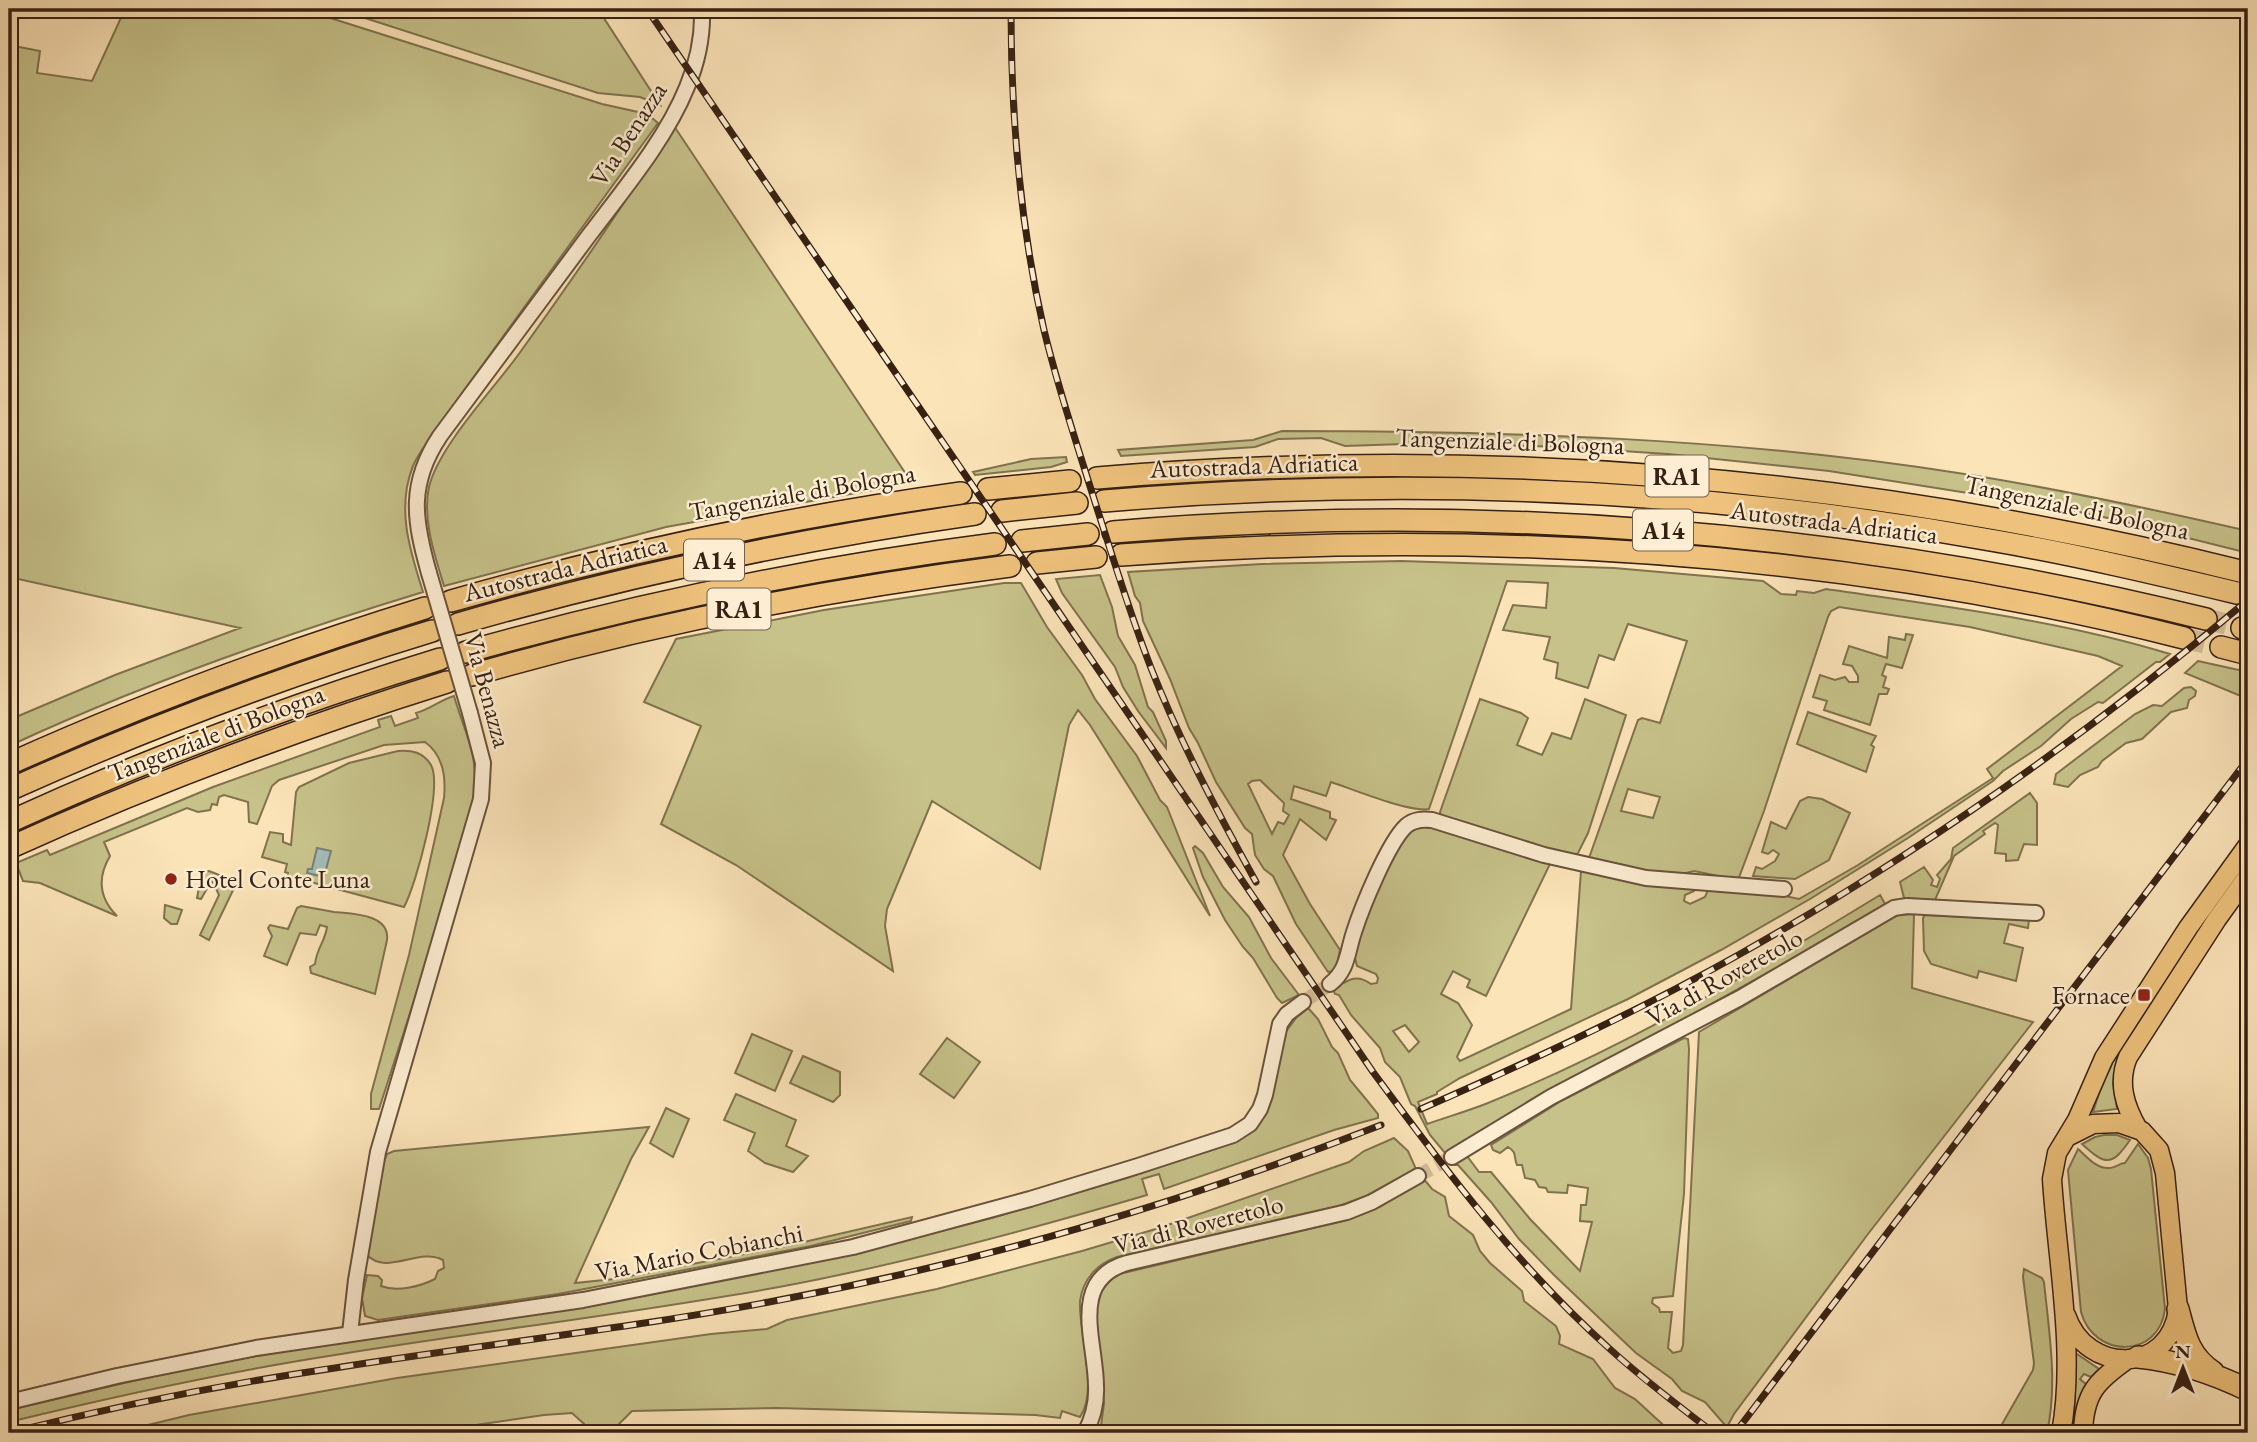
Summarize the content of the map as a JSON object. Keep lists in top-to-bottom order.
{
  "streets": {
    "highway": [
      "Tangenziale di Bologna",
      "Autostrada Adriatica",
      "RA1",
      "A14"
    ],
    "street": ["Via Benazza", "Via di Roveretolo", "Via Mario Cobianchi"]
  },
  "crossings": [
    ["Via Benazza", "Via Mario Cobianchi"]
  ],
  "places": {
    "other": ["Hotel Conte Luna"],
    "transit": ["Fornace"]
  },
  "north": "top"
}
